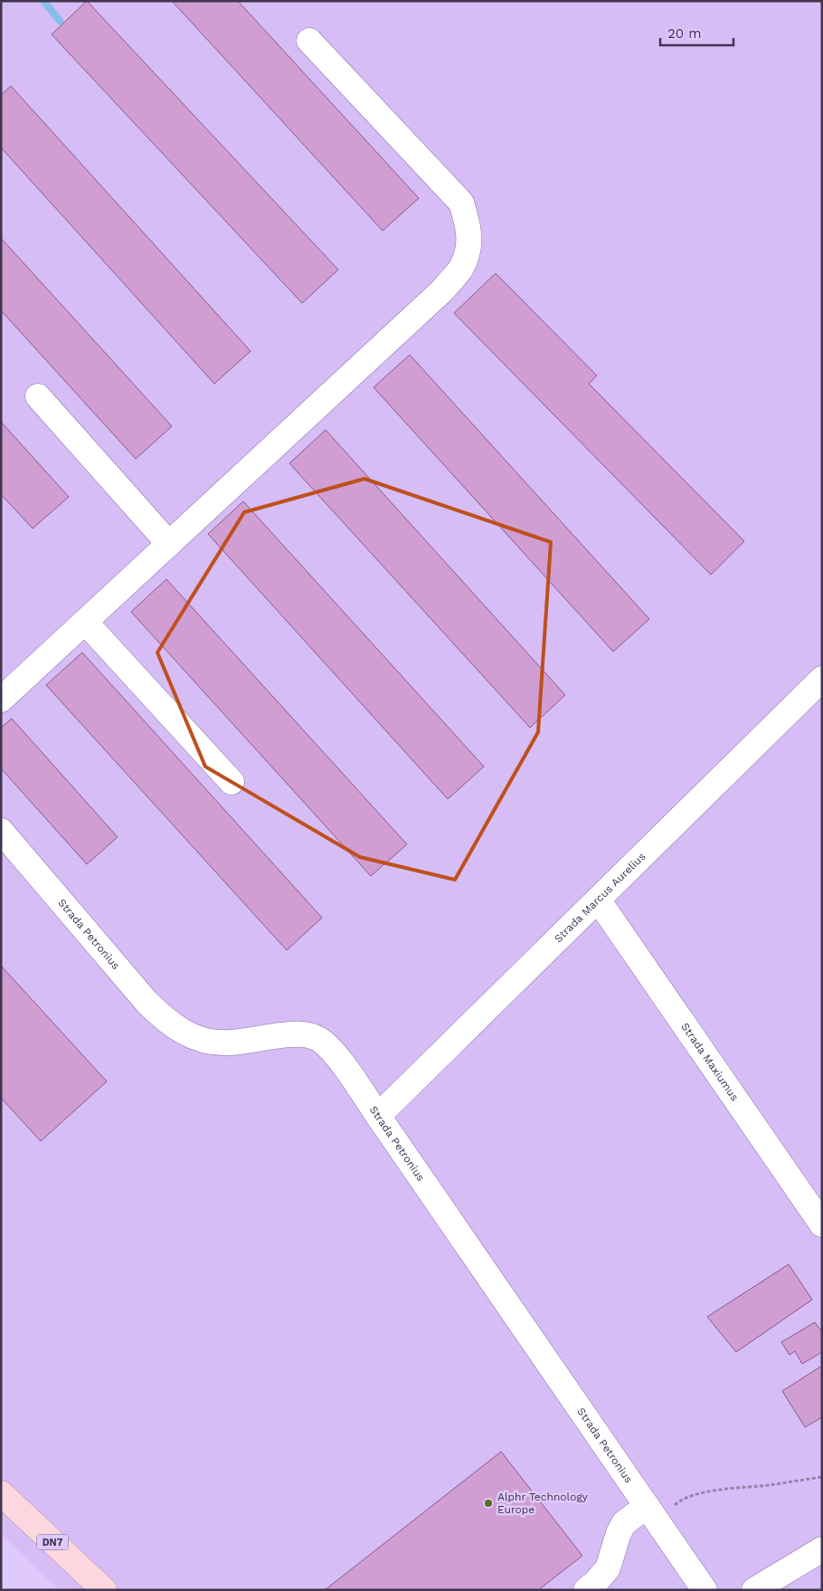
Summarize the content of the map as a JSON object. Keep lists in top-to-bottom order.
{
  "streets": {
    "main road": ["DN7"],
    "street": ["Strada Marcus Aurelius", "Strada Petronius", "Strada Maxiumus"]
  },
  "crossings": [
    ["Strada Marcus Aurelius", "Strada Petronius"],
    ["Strada Marcus Aurelius", "Strada Maxiumus"]
  ],
  "places": ["Alphr Technology Europe"],
  "scale_bar": "20 m"
}
